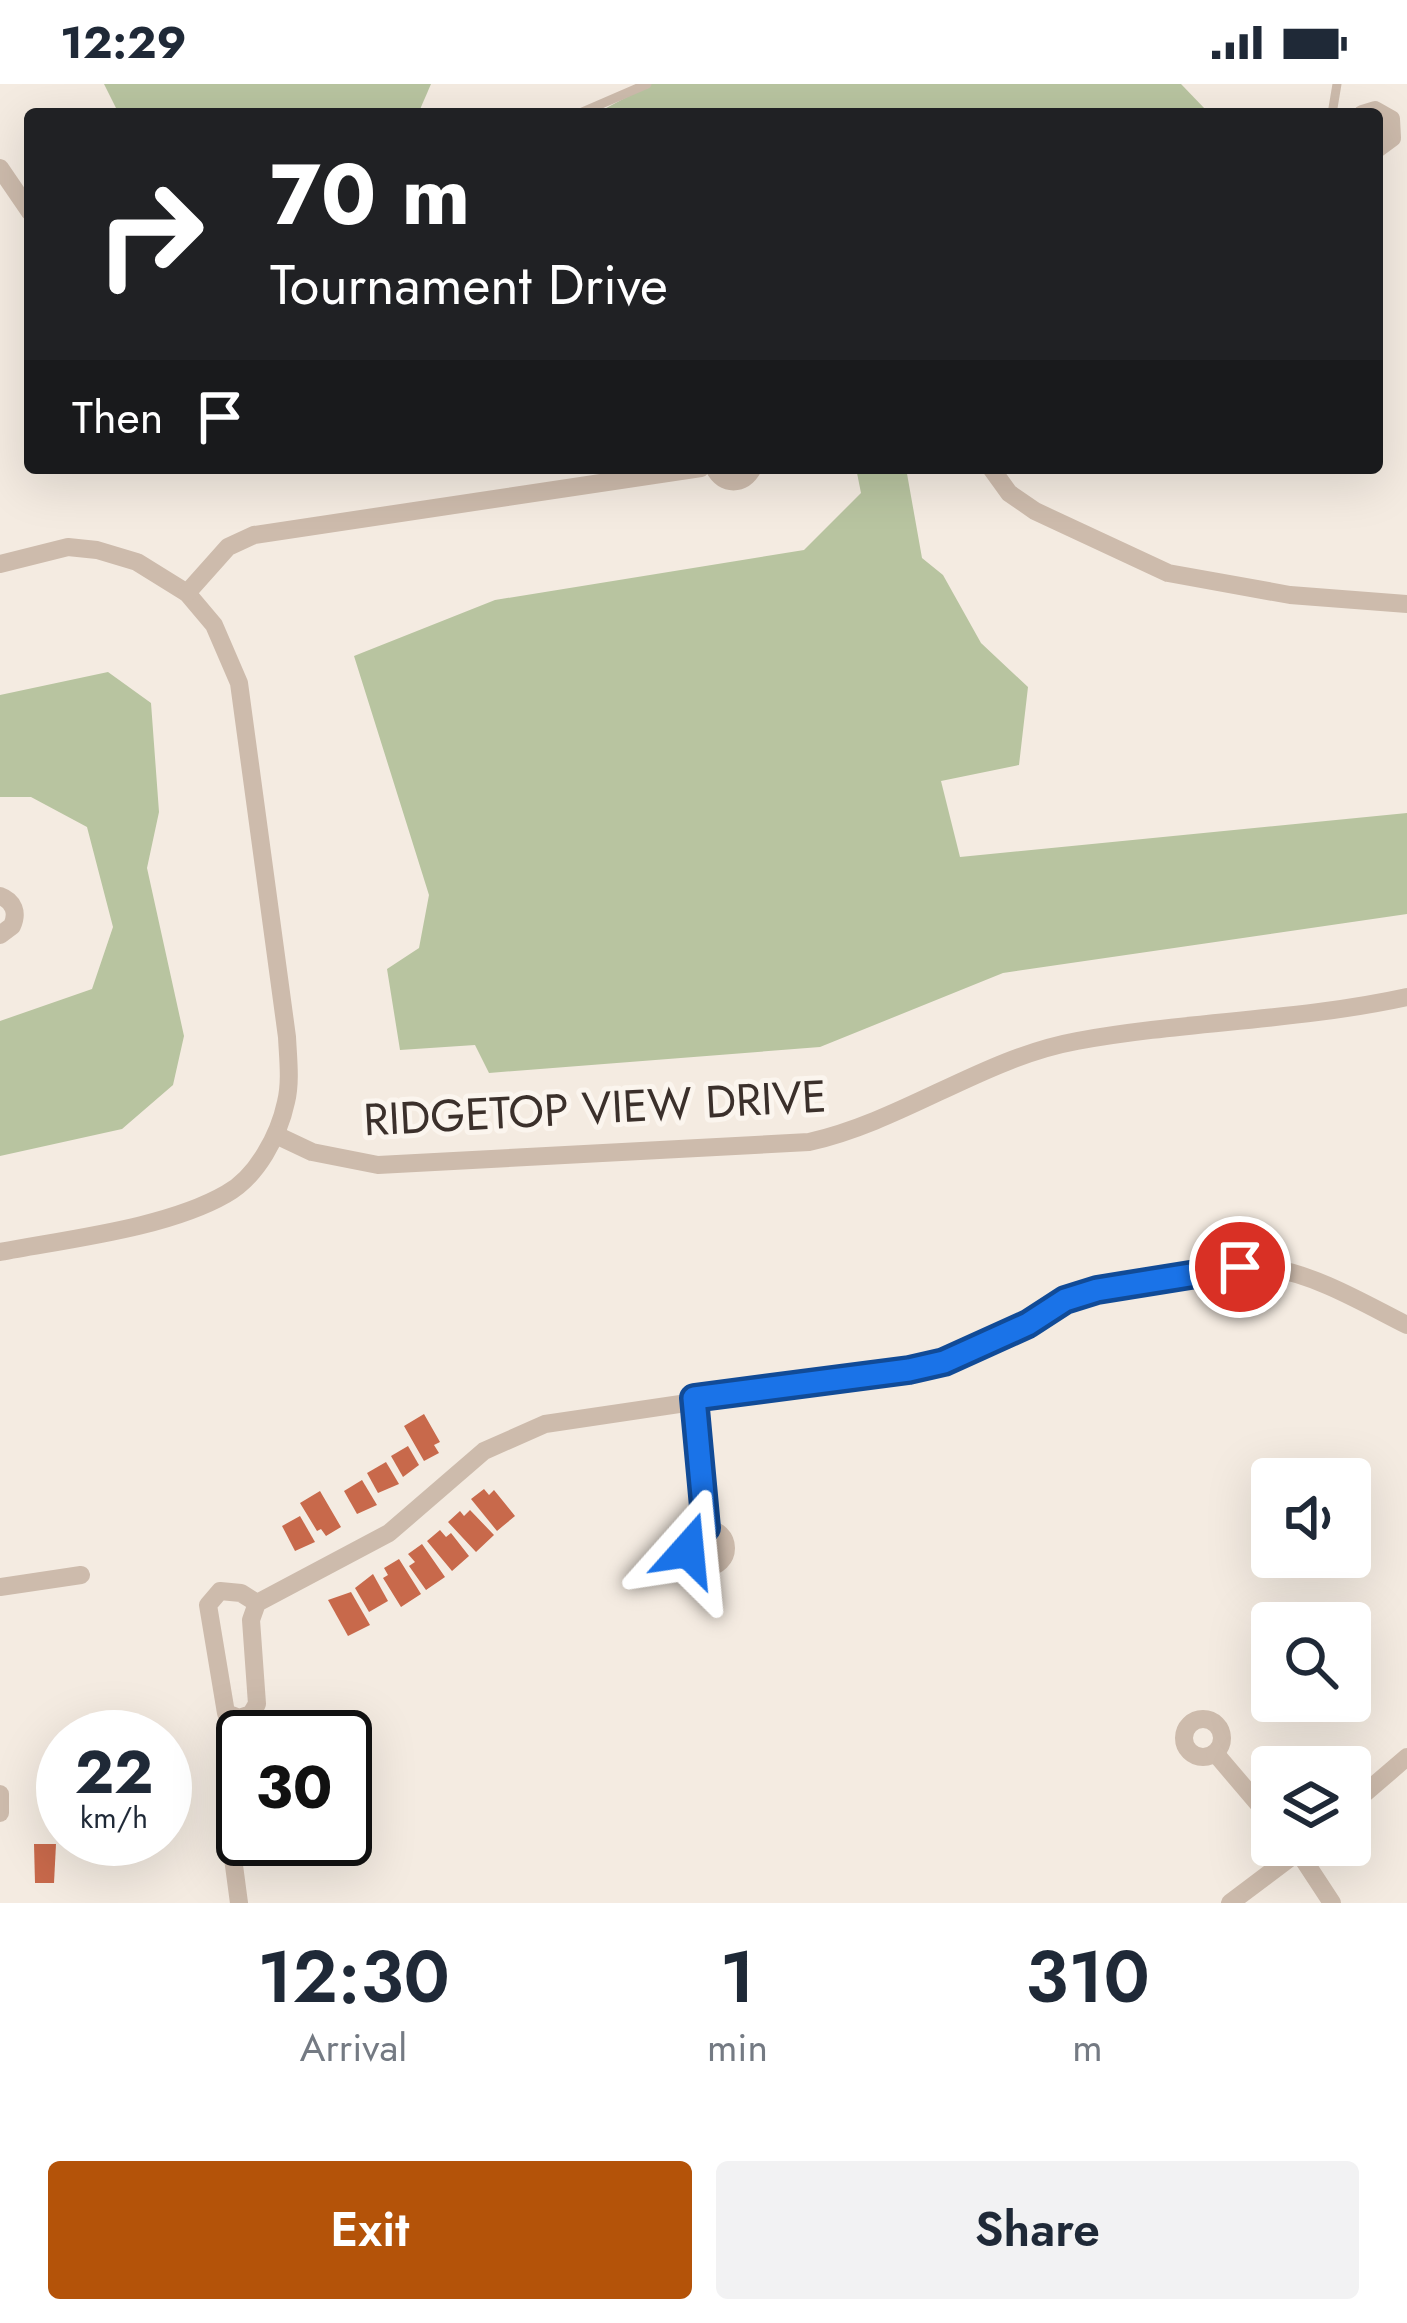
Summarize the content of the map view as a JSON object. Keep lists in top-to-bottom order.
{
  "streets": {
    "street": ["RIDGETOP VIEW DRIVE"]
  },
  "page": {
    "status": "12:29",
    "turn": ["70 m", "Tournament Drive"],
    "then": "Then",
    "speed": "22 km/h",
    "limit": "30",
    "eta": [
      "12:30",
      "Arrival",
      "1",
      "min",
      "310",
      "m"
    ],
    "buttons": ["Exit", "Share"]
  }
}
